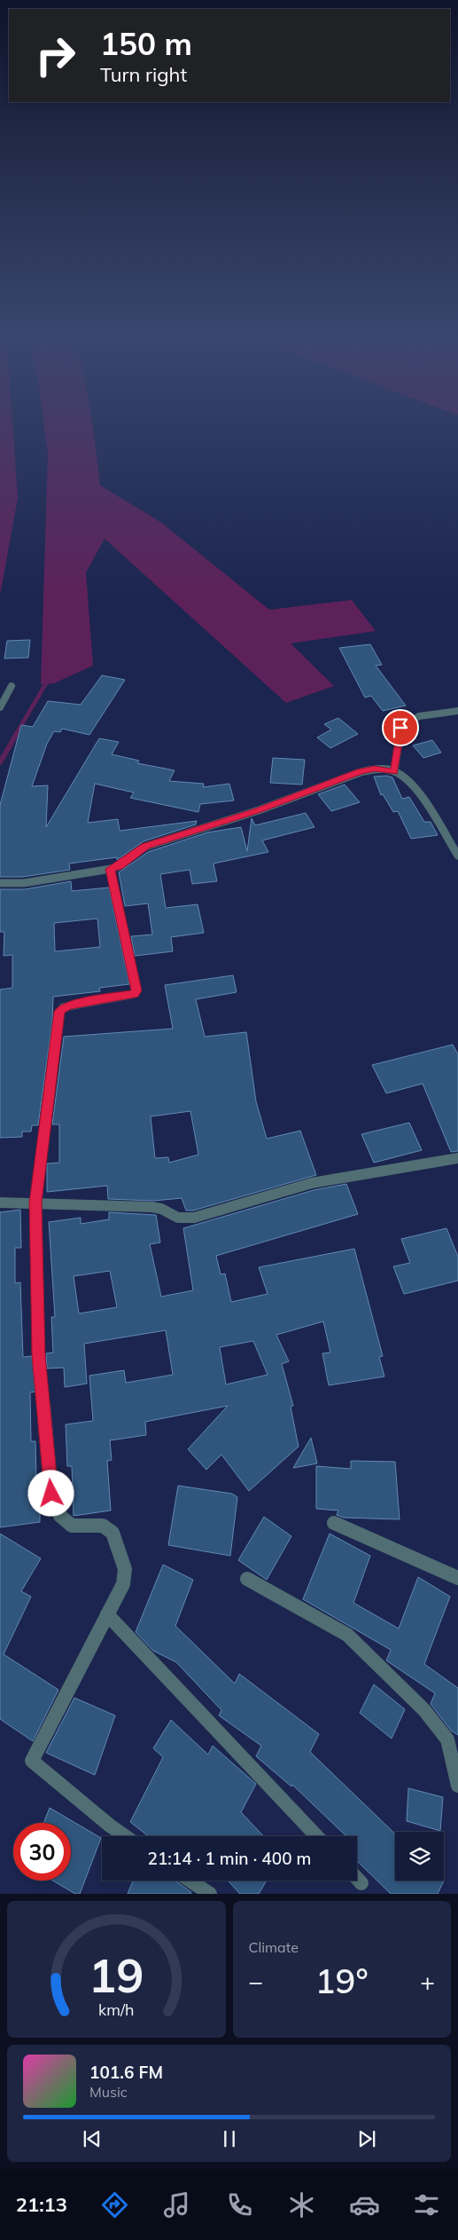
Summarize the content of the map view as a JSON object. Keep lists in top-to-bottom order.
{
  "page": {
    "turn": ["150 m", "Turn right"],
    "limit": "30",
    "trip": "21:14 · 1 min · 400 m",
    "tile": "Climate",
    "heat": ["−", "19°", "+"],
    "song": ["101.6 FM", "Music"],
    "tabs": "21:13",
    "gauge": ["19", "km/h"]
  }
}
